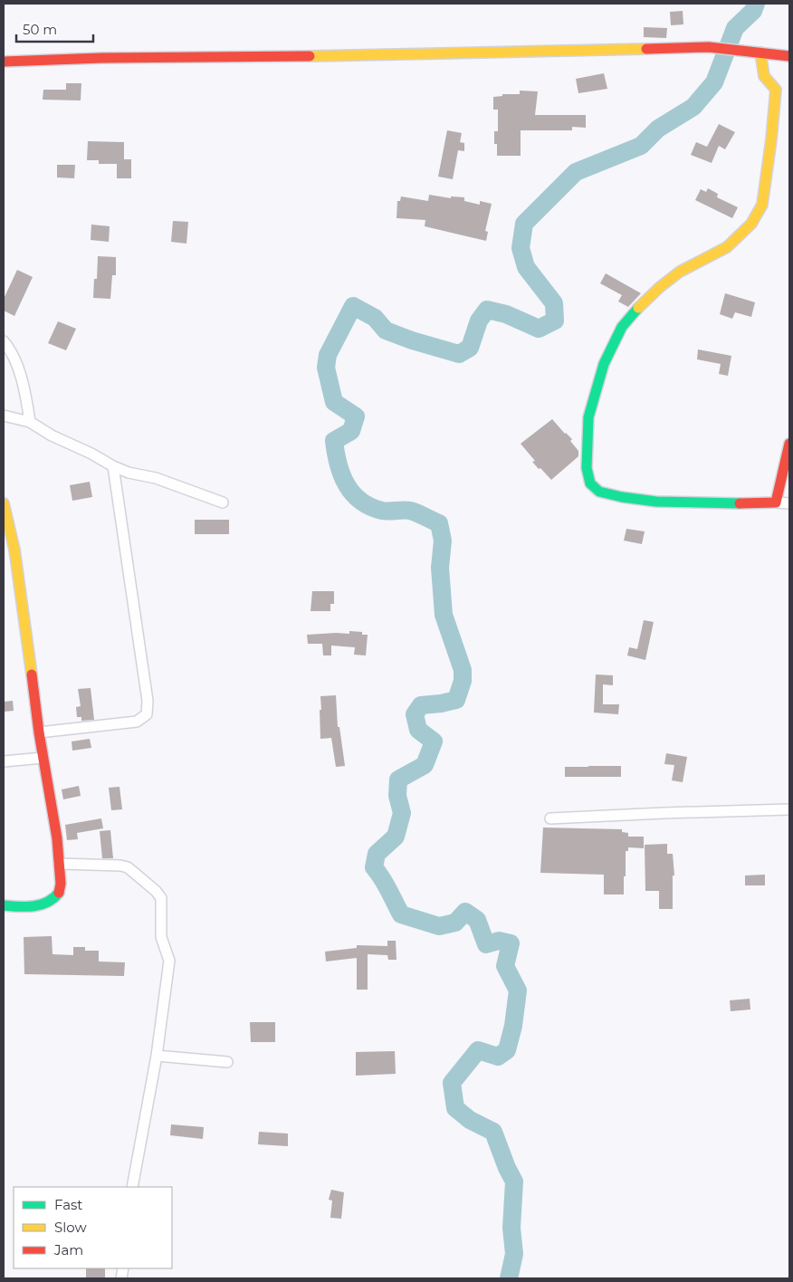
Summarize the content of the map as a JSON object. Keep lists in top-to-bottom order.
{
  "legend": ["Fast", "Slow", "Jam"],
  "scale_bar": "50 m"
}
